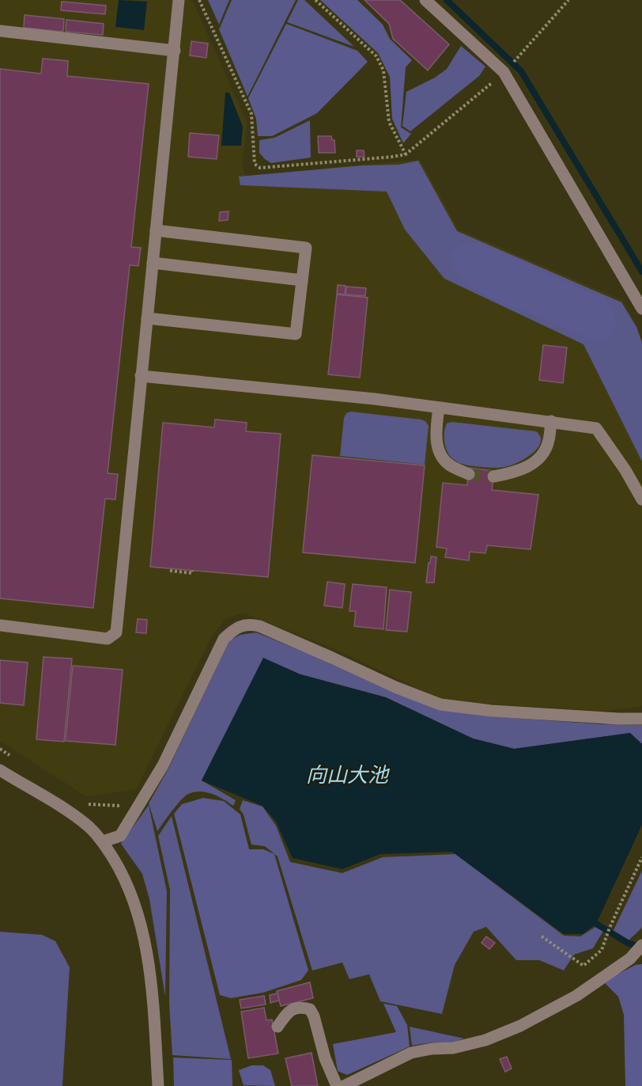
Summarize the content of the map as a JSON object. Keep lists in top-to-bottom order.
{
  "water": ["向山大池"]
}
